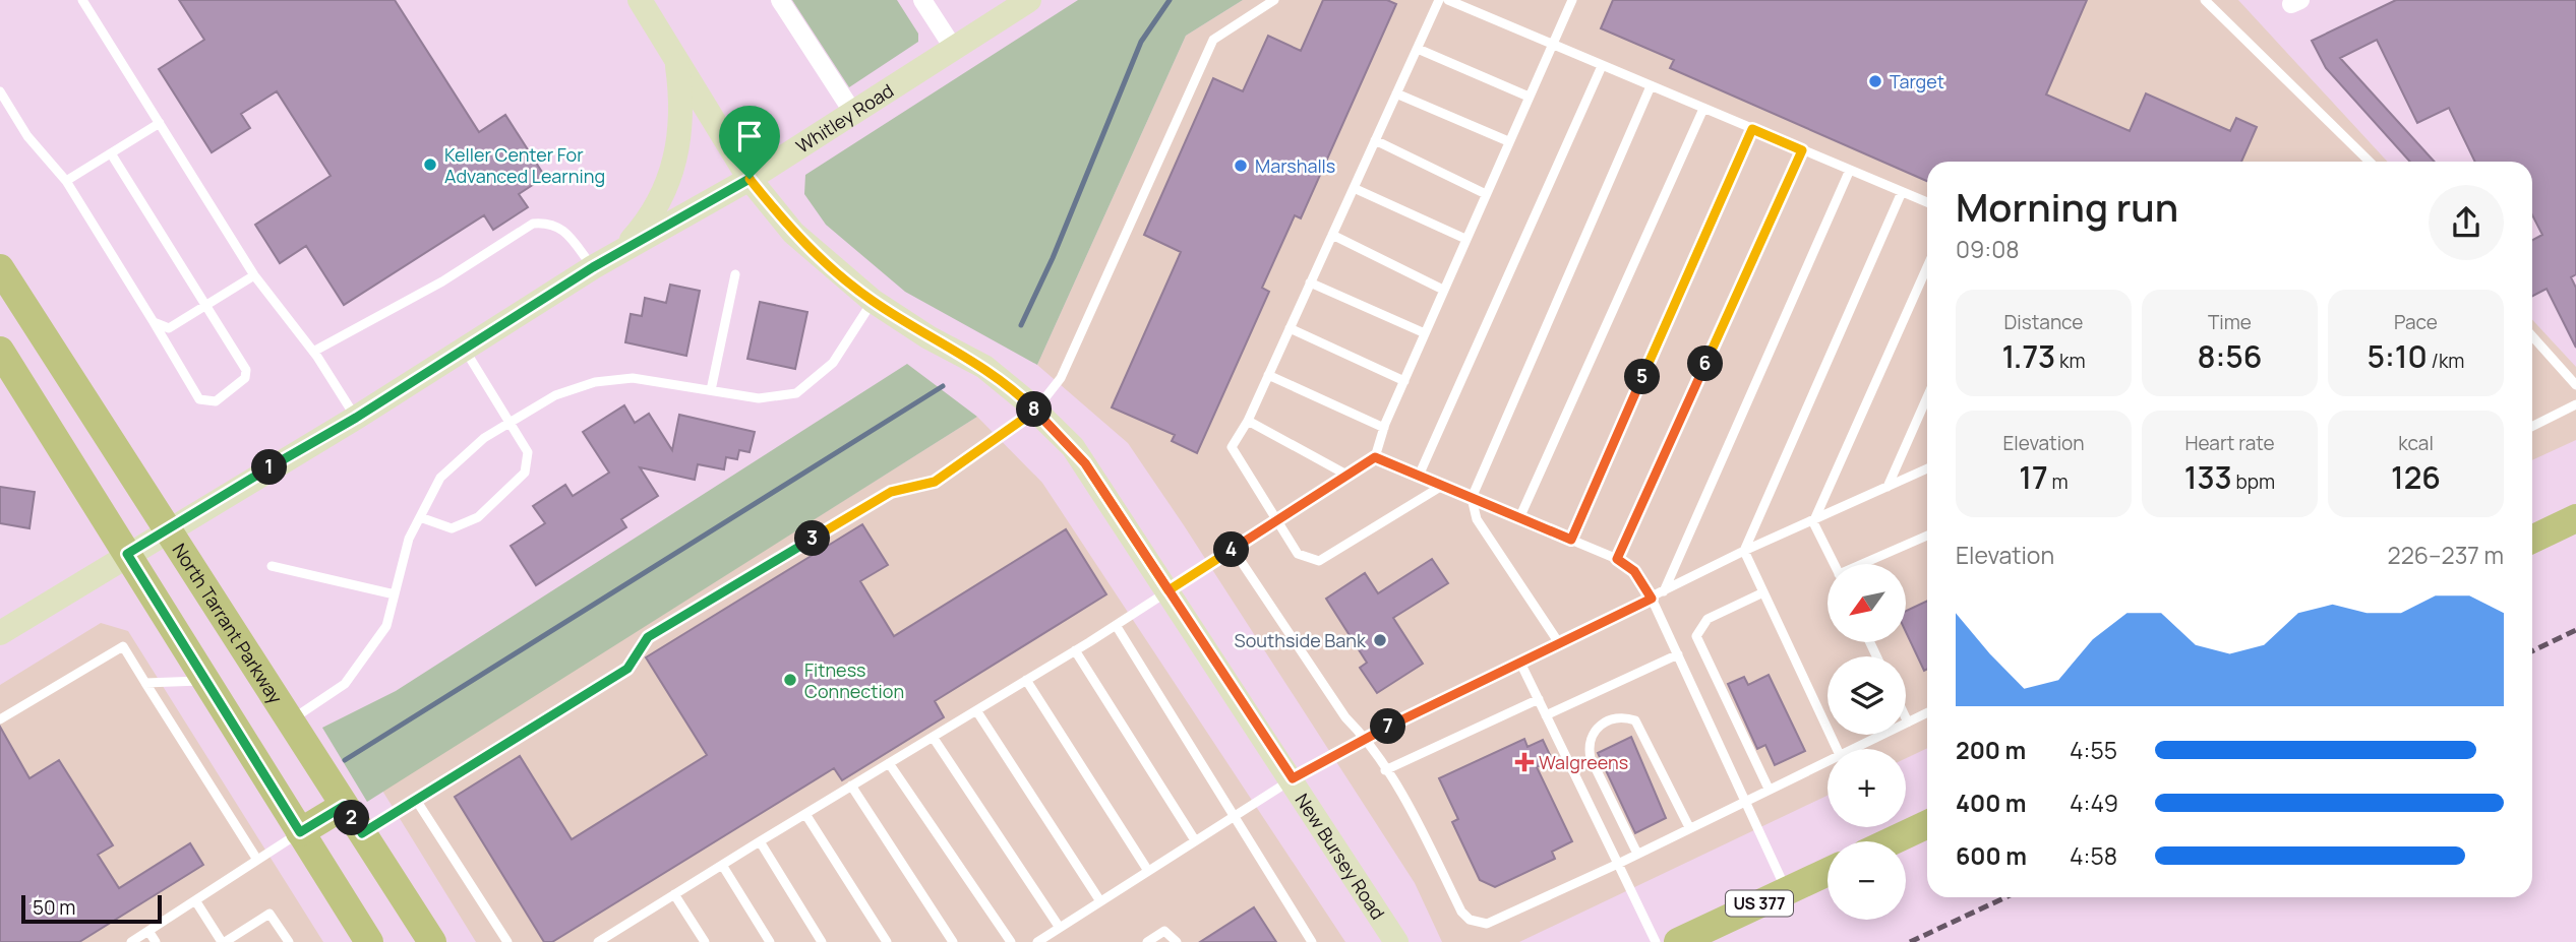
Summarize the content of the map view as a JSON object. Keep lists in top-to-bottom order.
{
  "streets": {
    "main road": ["North Tarrant Parkway", "US 377"],
    "street": ["Whitley Road", "New Bursey Road"]
  },
  "crossings": [
    ["Whitley Road", "North Tarrant Parkway"],
    ["Whitley Road", "New Bursey Road"]
  ],
  "places": {
    "other": [
      "Target",
      "Keller Center For Advanced Learning",
      "Marshalls",
      "Southside Bank",
      "Fitness Connection"
    ],
    "health": ["Walgreens"]
  },
  "scale_bar": "50 m",
  "north": "bottom left",
  "page": {
    "heading": ["Morning run", "09:08"],
    "stats": [
      ["Distance", "1.73 km"],
      ["Time", "8:56"],
      ["Pace", "5:10 /km"],
      ["Elevation", "17 m"],
      ["Heart rate", "133 bpm"],
      ["kcal", "126"]
    ],
    "pins": [
      "6",
      "5",
      "8",
      "1",
      "3",
      "4",
      "7",
      "2"
    ],
    "chart": ["Elevation", "226–237 m"],
    "map_buttons": ["+", "−"],
    "list": [
      {
        "name": "200 m",
        "note": "4:55"
      },
      {
        "name": "400 m",
        "note": "4:49"
      },
      {
        "name": "600 m",
        "note": "4:58"
      }
    ],
    "scale": "50 m"
  }
}
